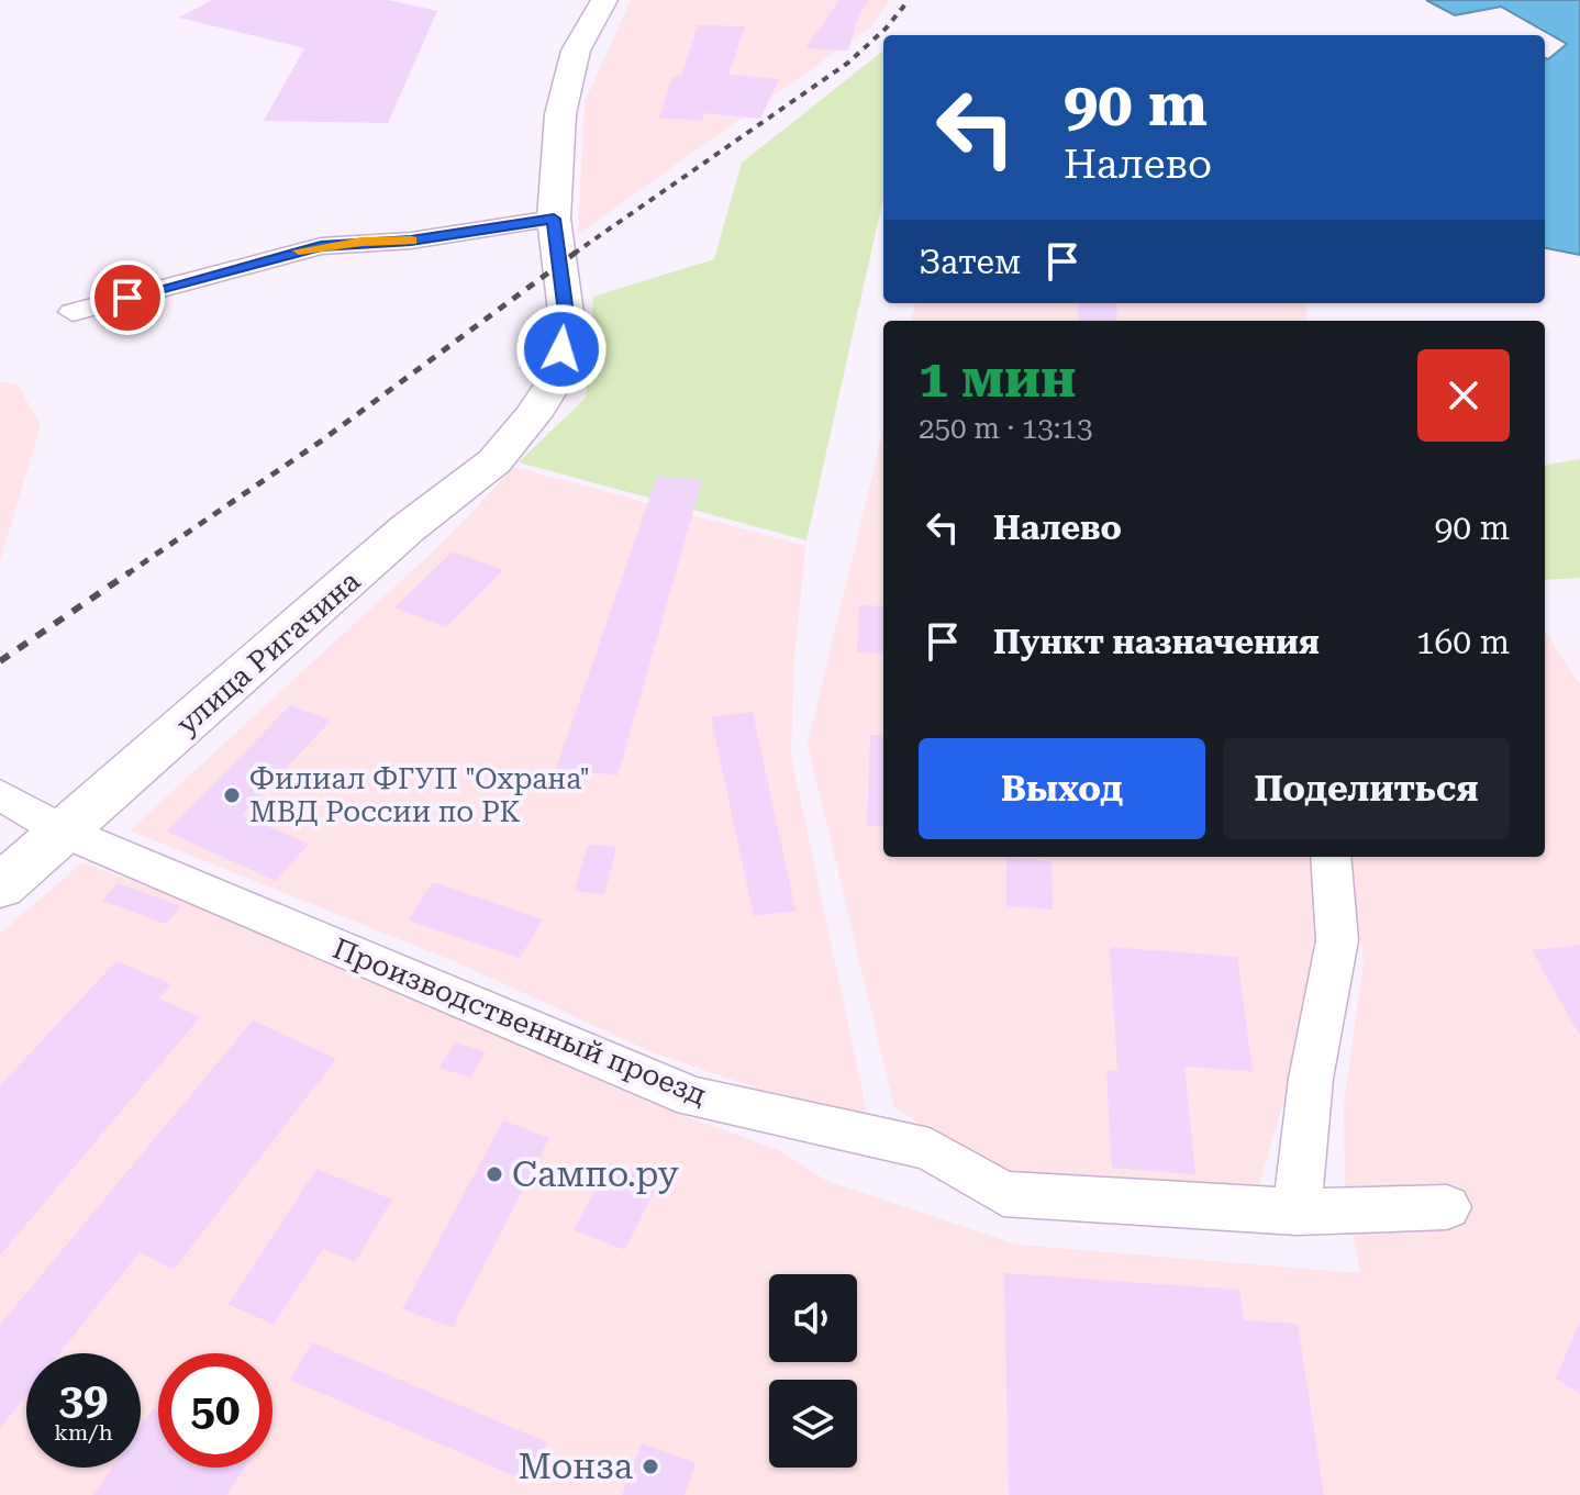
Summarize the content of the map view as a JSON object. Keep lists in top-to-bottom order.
{
  "streets": {
    "main road": ["улица Ригачина"],
    "street": ["Производственный проезд"]
  },
  "crossings": [
    ["улица Ригачина", "Производственный проезд"]
  ],
  "places": ["Филиал ФГУП \"Охрана\" МВД России по РК", "Сампо.ру", "Монза"],
  "page": {
    "turn": ["90 m", "Налево"],
    "then": "Затем",
    "heading": ["1 мин", "250 m · 13:13"],
    "list": [
      {
        "name": "Налево",
        "value": "90 m"
      },
      {
        "name": "Пункт назначения",
        "value": "160 m"
      }
    ],
    "buttons": ["Выход", "Поделиться"],
    "speed": "39 km/h",
    "limit": "50"
  }
}
